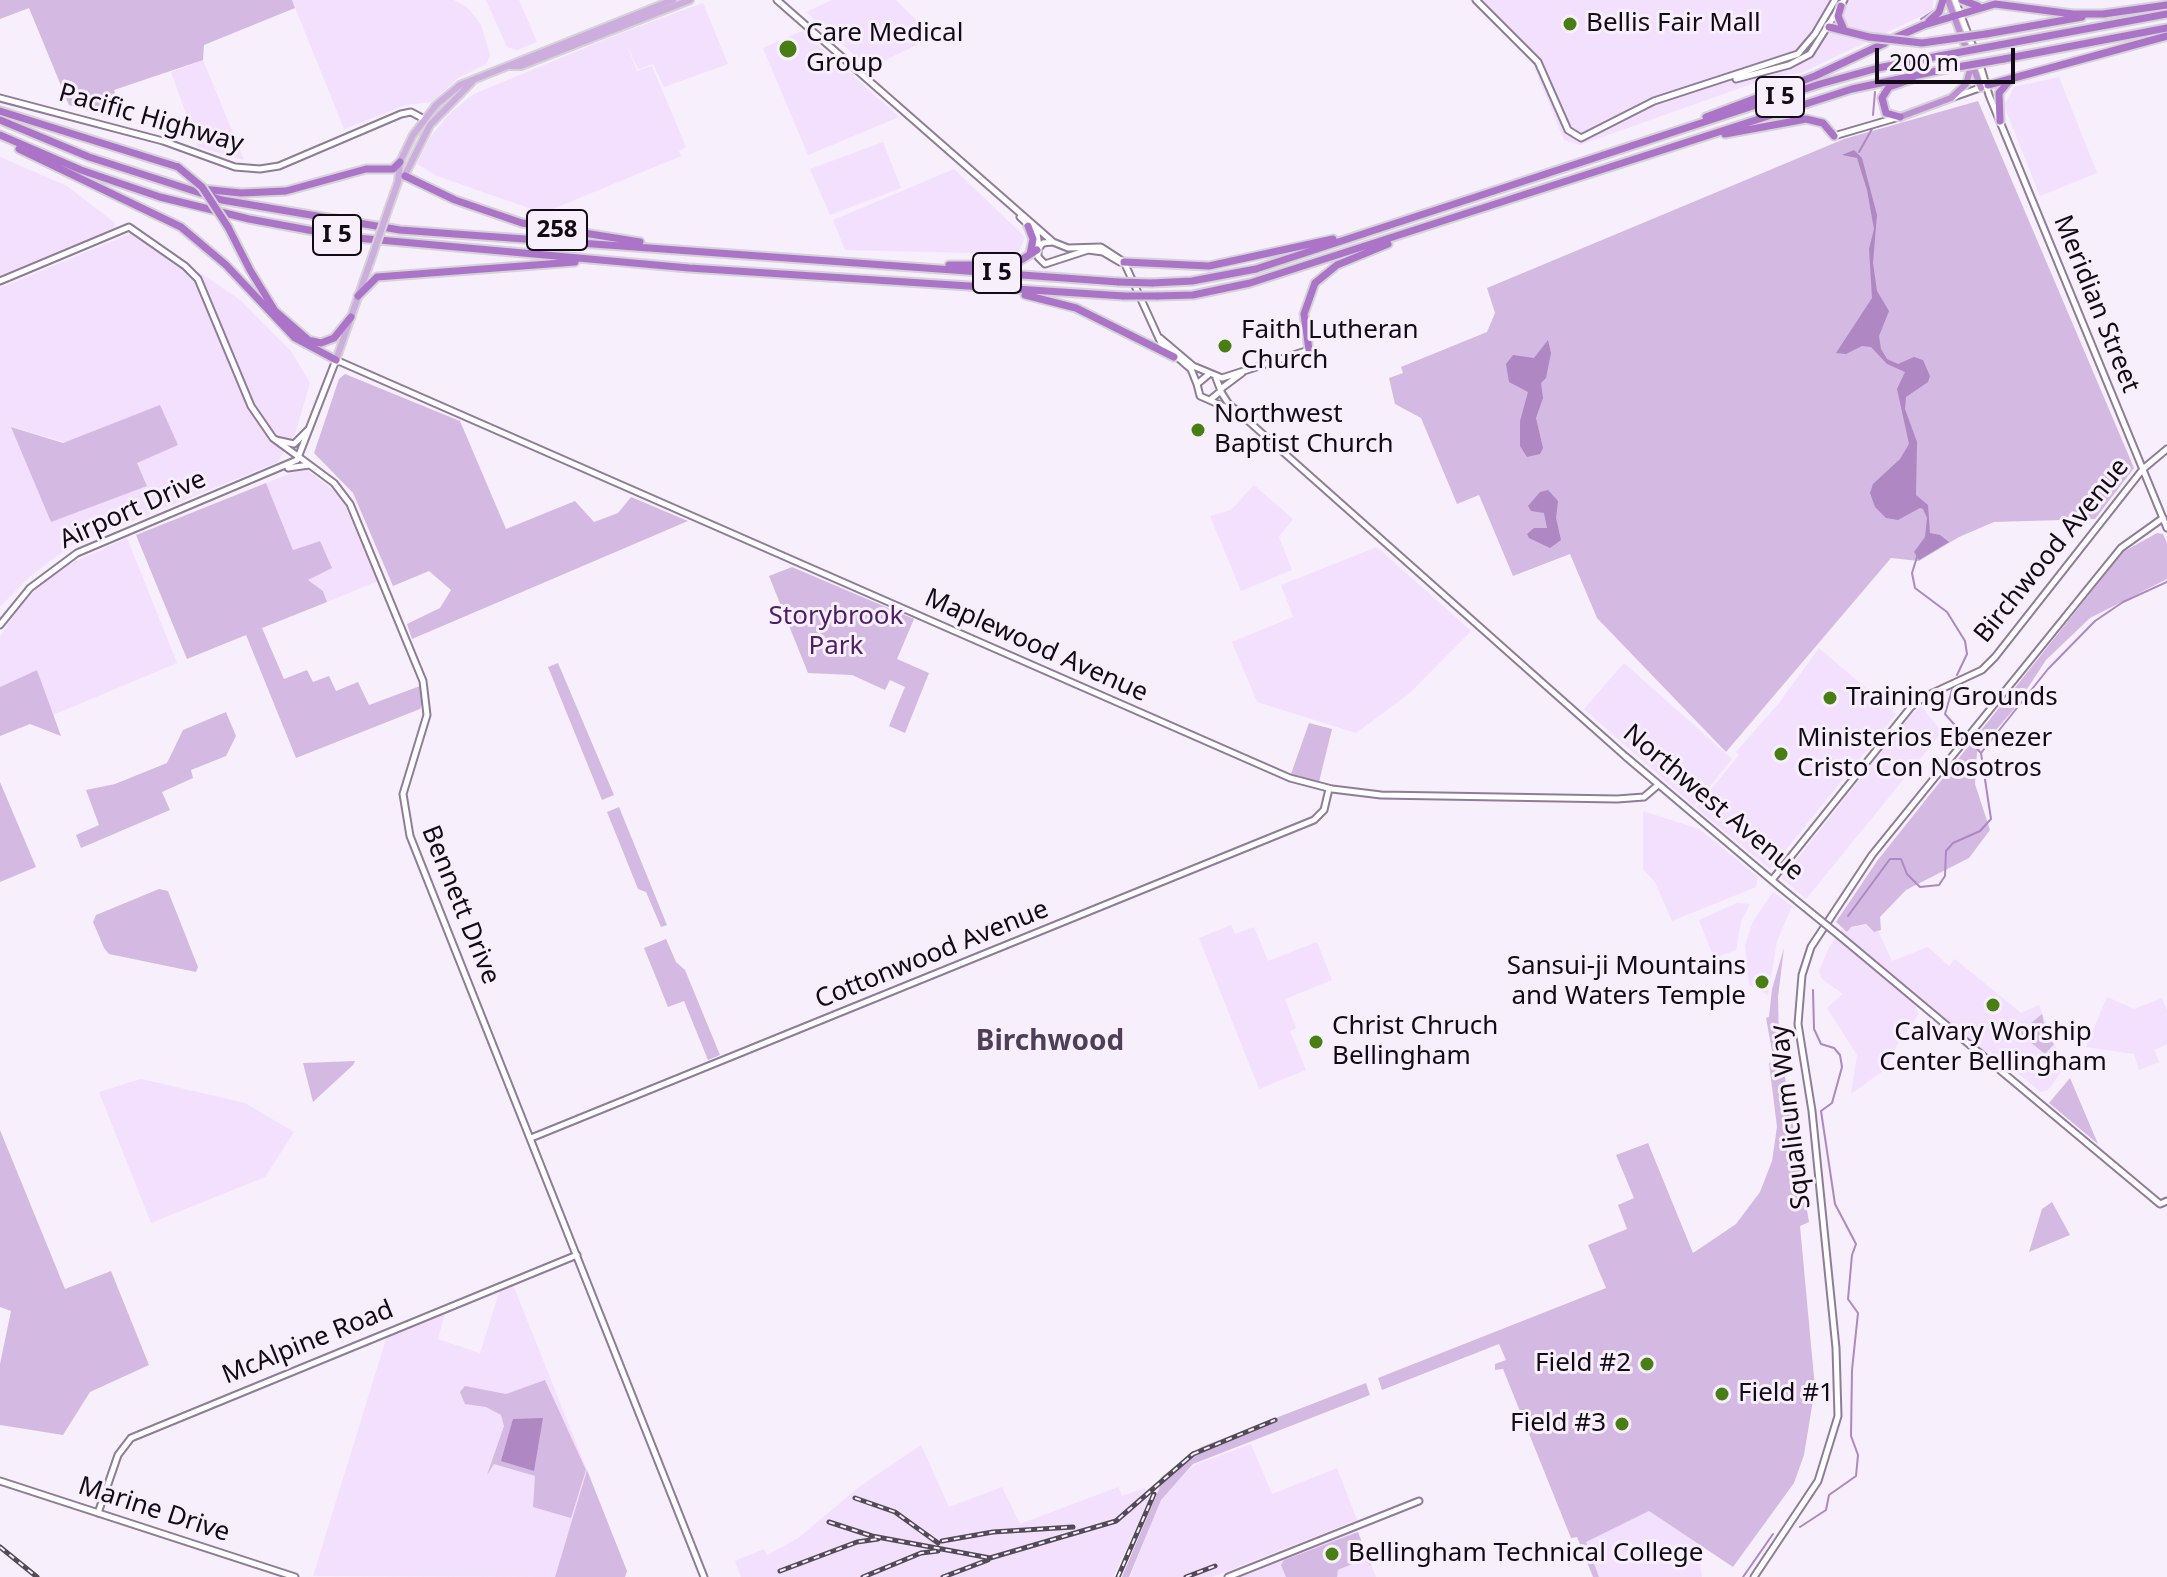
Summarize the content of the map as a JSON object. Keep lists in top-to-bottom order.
{
  "streets": {
    "highway": ["I 5", "258", "Meridian Street"],
    "street": [
      "Pacific Highway",
      "Airport Drive",
      "Birchwood Avenue",
      "Maplewood Avenue",
      "Northwest Avenue",
      "Bennett Drive",
      "Cottonwood Avenue",
      "Squalicum Way",
      "McAlpine Road",
      "Marine Drive"
    ]
  },
  "crossings": [
    ["I 5", "258"],
    ["Meridian Street", "Birchwood Avenue"],
    ["Meridian Street", "Squalicum Way"],
    ["Airport Drive", "Bennett Drive"],
    ["Birchwood Avenue", "Northwest Avenue"],
    ["Maplewood Avenue", "Northwest Avenue"],
    ["Maplewood Avenue", "Cottonwood Avenue"],
    ["Bennett Drive", "Cottonwood Avenue"],
    ["Bennett Drive", "McAlpine Road"],
    ["McAlpine Road", "Marine Drive"]
  ],
  "districts": ["Birchwood"],
  "parks": ["Storybrook Park"],
  "places": [
    "Bellis Fair Mall",
    "Care Medical Group",
    "Faith Lutheran Church",
    "Northwest Baptist Church",
    "Training Grounds",
    "Ministerios Ebenezer Cristo Con Nosotros",
    "Sansui-ji Mountains and Waters Temple",
    "Calvary Worship Center Bellingham",
    "Christ Chruch Bellingham",
    "Field #2",
    "Field #1",
    "Field #3",
    "Bellingham Technical College"
  ],
  "scale_bar": "200 m"
}
